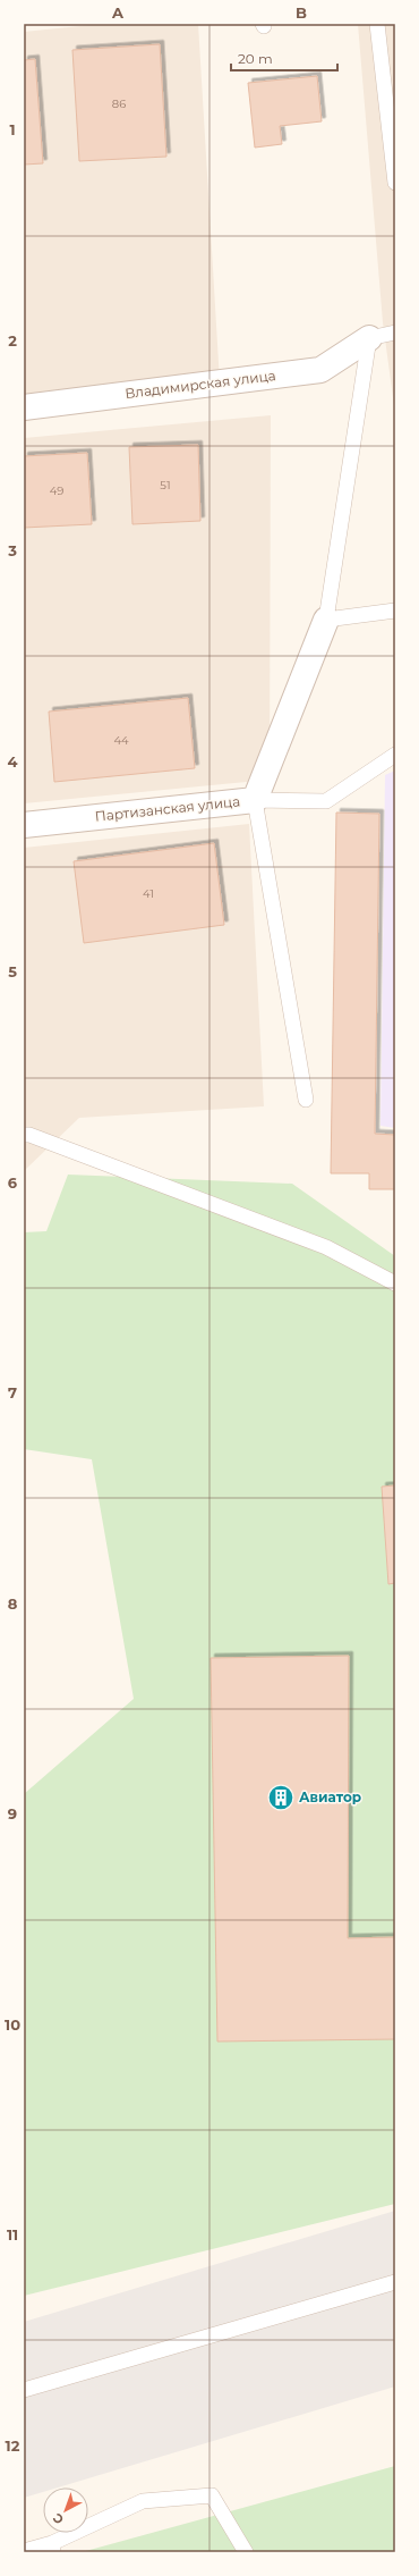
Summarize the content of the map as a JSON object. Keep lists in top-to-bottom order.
{
  "streets": {
    "street": ["Владимирская улица", "Партизанская улица"]
  },
  "places": {
    "building": ["Авиатор"]
  },
  "house_numbers": [
    "86",
    "51",
    "49",
    "44",
    "41"
  ],
  "scale_bar": "20 m",
  "north": "bottom left",
  "grid": {
    "columns": ["A", "B"],
    "rows": [
      "1",
      "2",
      "3",
      "4",
      "5",
      "6",
      "7",
      "8",
      "9",
      "10",
      "11",
      "12"
    ]
  }
}
